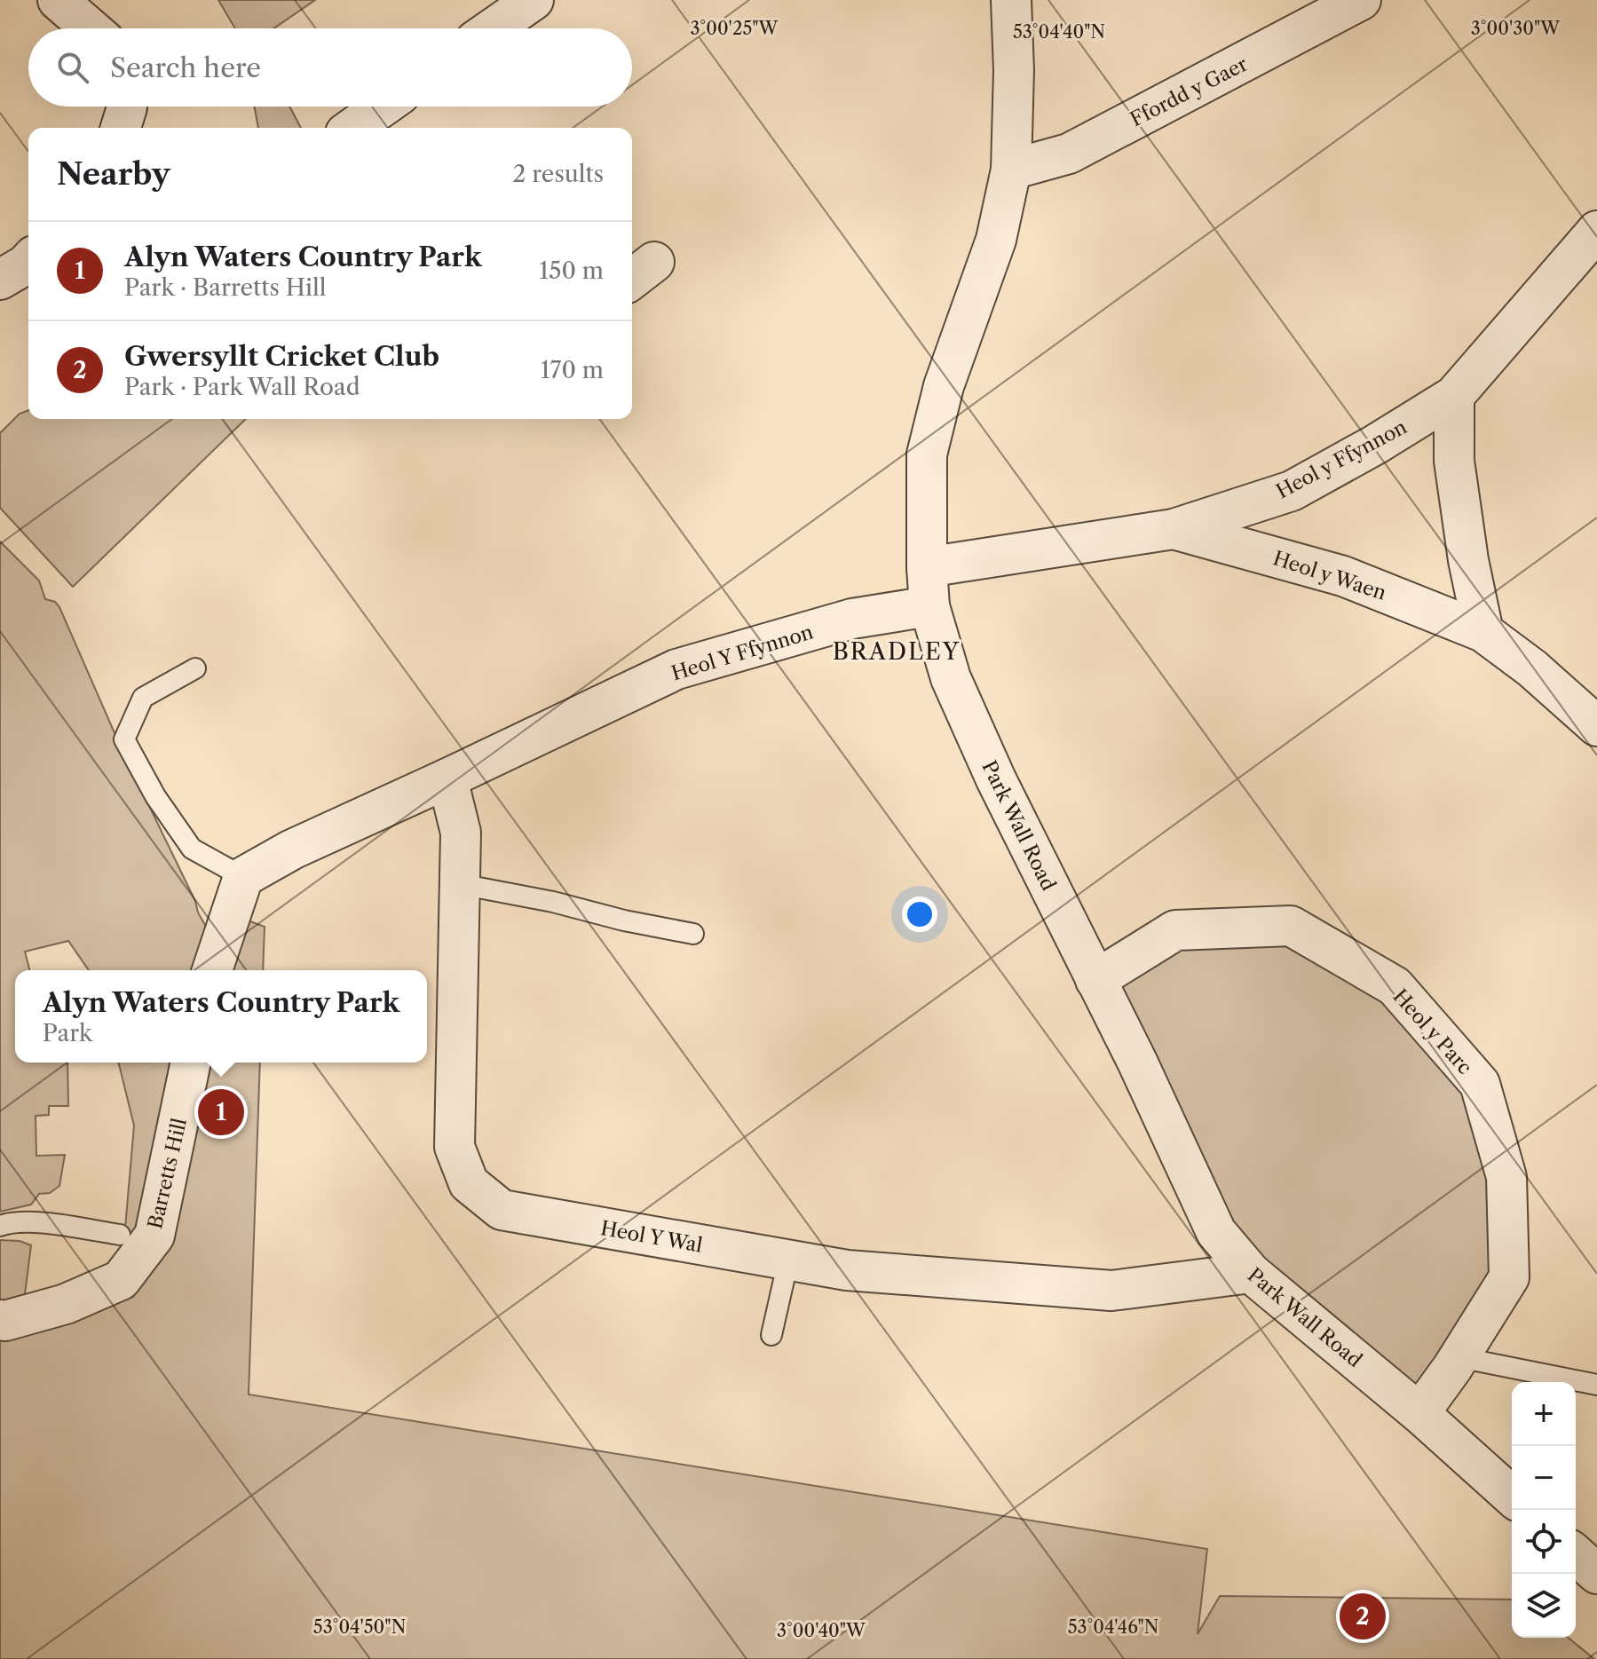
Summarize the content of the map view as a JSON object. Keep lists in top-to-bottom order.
{
  "streets": {
    "street": [
      "Ffordd y Gaer",
      "Heol y Ffynnon",
      "Heol y Waen",
      "Heol Y Ffynnon",
      "Park Wall Road",
      "Heol y Parc",
      "Barretts Hill",
      "Heol Y Wal"
    ]
  },
  "crossings": [
    ["Ffordd y Gaer", "Park Wall Road"],
    ["Heol y Ffynnon", "Heol y Waen"],
    ["Heol y Ffynnon", "Park Wall Road"],
    ["Heol Y Ffynnon", "Park Wall Road"],
    ["Heol Y Ffynnon", "Heol Y Wal"],
    ["Park Wall Road", "Heol y Parc"],
    ["Park Wall Road", "Heol Y Wal"]
  ],
  "districts": ["BRADLEY"],
  "page": {
    "search": "Search here",
    "heading": ["Nearby", "2 results"],
    "list": [
      {
        "mark": "1",
        "name": "Alyn Waters Country Park",
        "note": "Park · Barretts Hill",
        "value": "150 m"
      },
      {
        "mark": "2",
        "name": "Gwersyllt Cricket Club",
        "note": "Park · Park Wall Road",
        "value": "170 m"
      }
    ],
    "popup": ["Alyn Waters Country Park", "Park"],
    "pins": ["1", "2"],
    "map_buttons": ["+", "−"]
  },
  "coordinates": [
    "3°00'25\"W",
    "3°00'30\"W",
    "53°04'40\"N",
    "53°04'50\"N",
    "53°04'46\"N",
    "3°00'40\"W"
  ]
}
